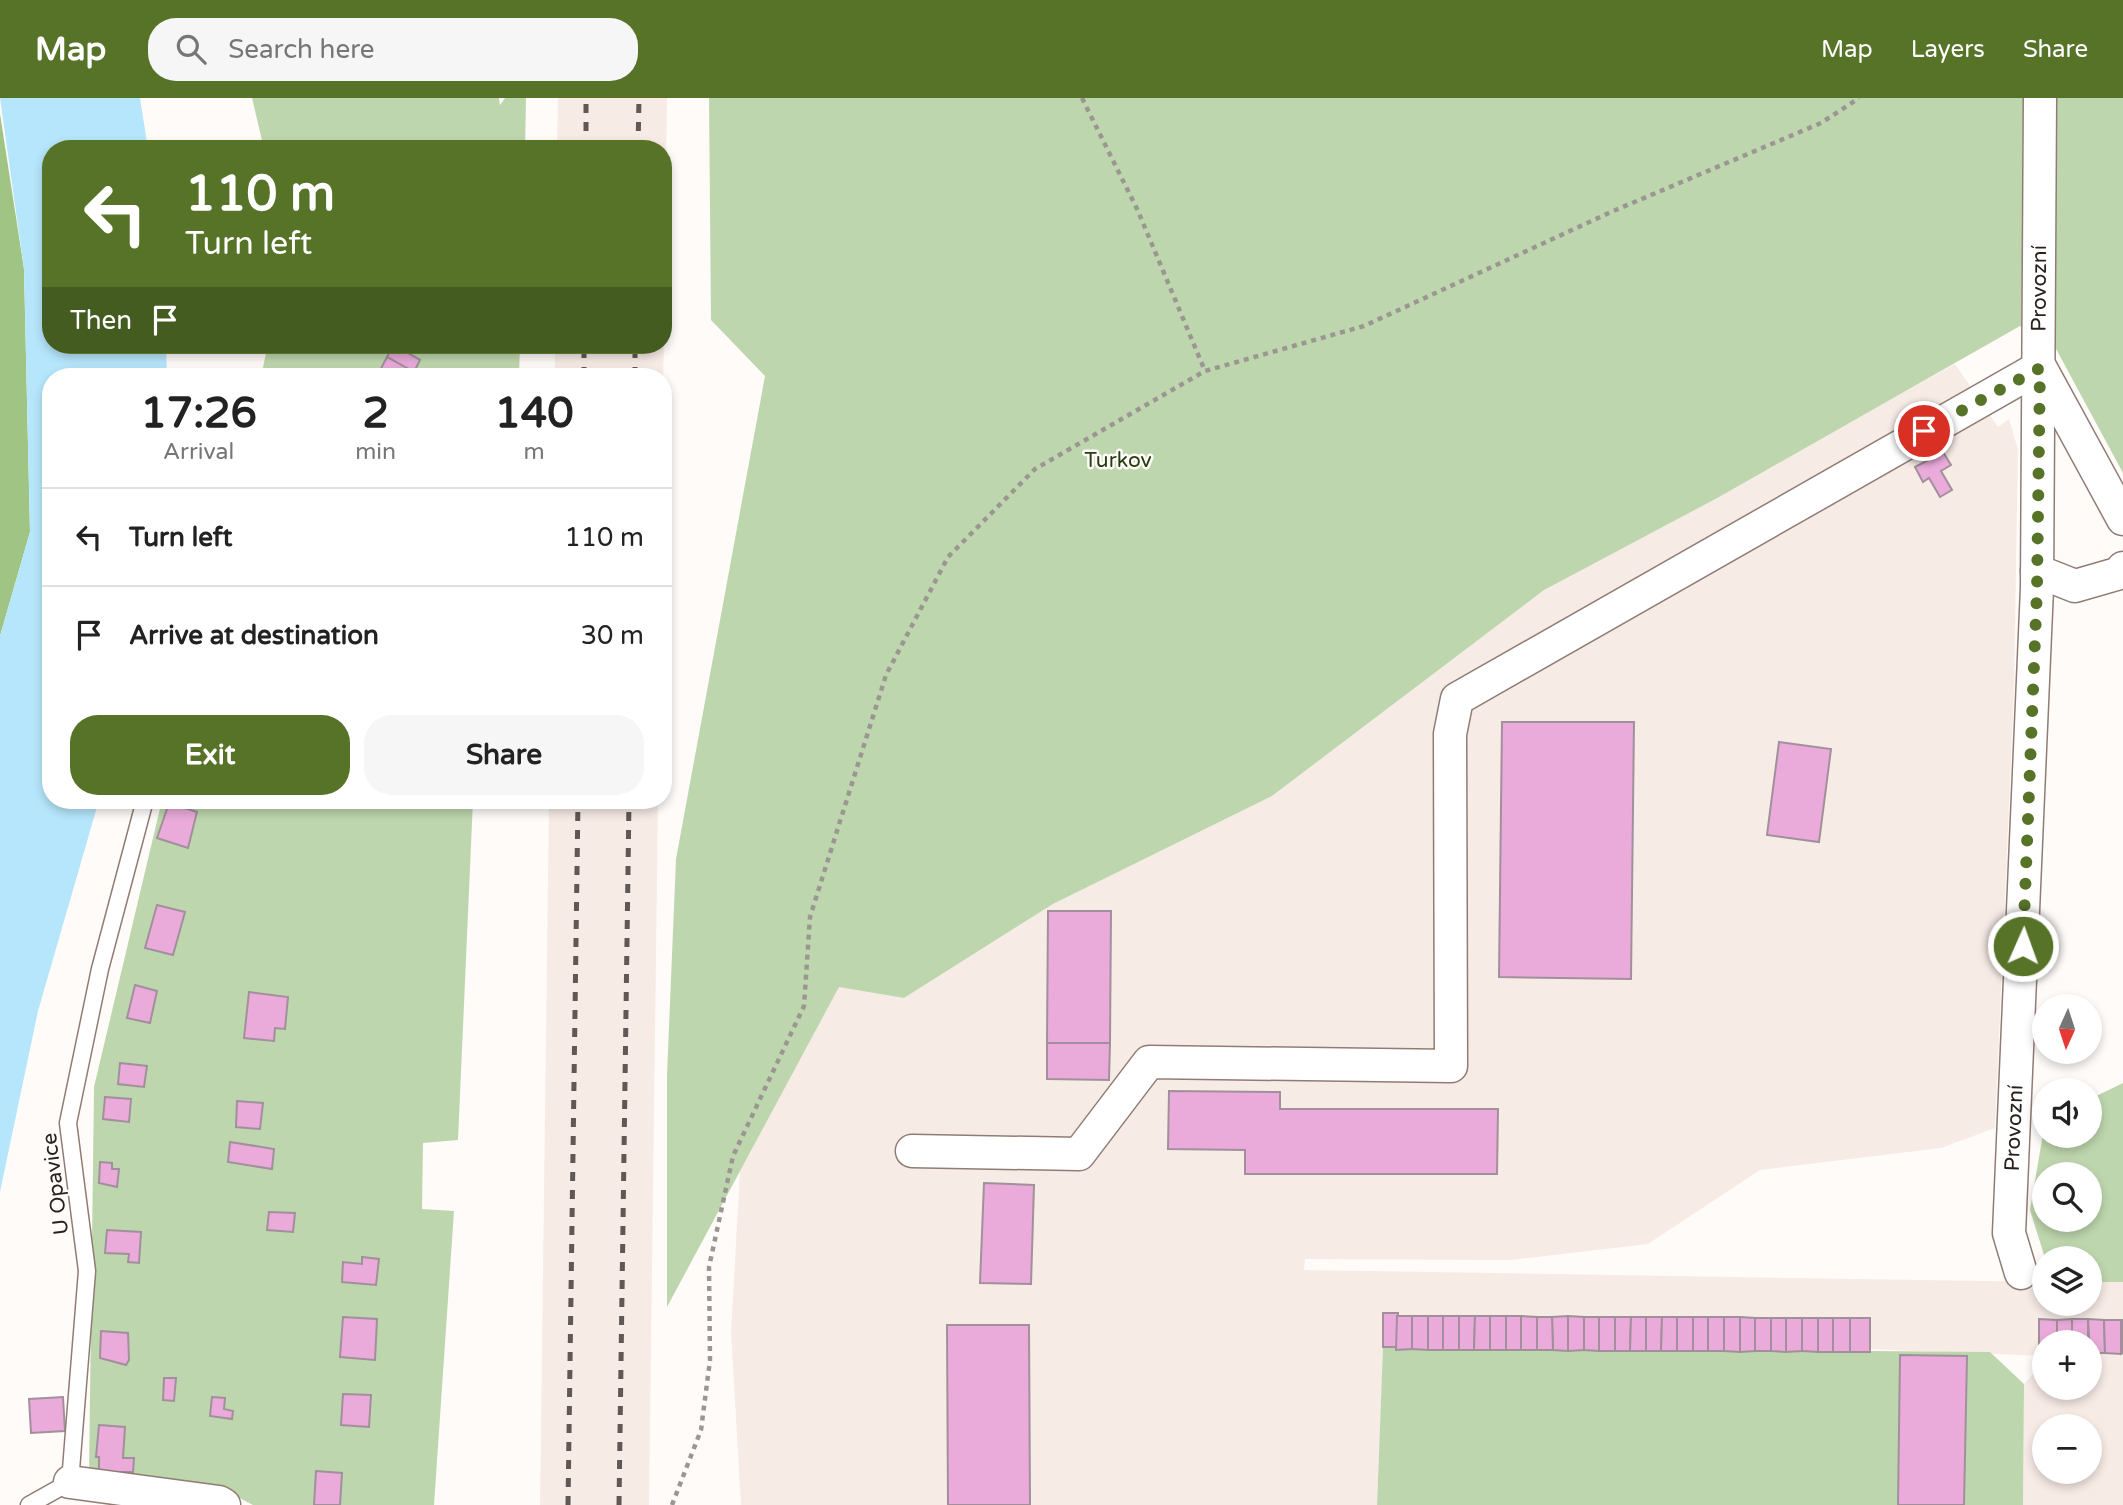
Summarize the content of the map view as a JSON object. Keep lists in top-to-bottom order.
{
  "streets": {
    "street": ["Provozní"],
    "lane": ["U Opavice"]
  },
  "parks": ["Turkov"],
  "north": "bottom",
  "page": {
    "header": "Map",
    "search": "Search here",
    "nav": ["Map", "Layers", "Share"],
    "turn": ["110 m", "Turn left"],
    "then": "Then",
    "eta": [
      "17:26",
      "Arrival",
      "2",
      "min",
      "140",
      "m"
    ],
    "list": [
      {
        "name": "Turn left",
        "value": "110 m"
      },
      {
        "name": "Arrive at destination",
        "value": "30 m"
      }
    ],
    "buttons": ["Exit", "Share"],
    "map_buttons": ["+", "−"]
  }
}
